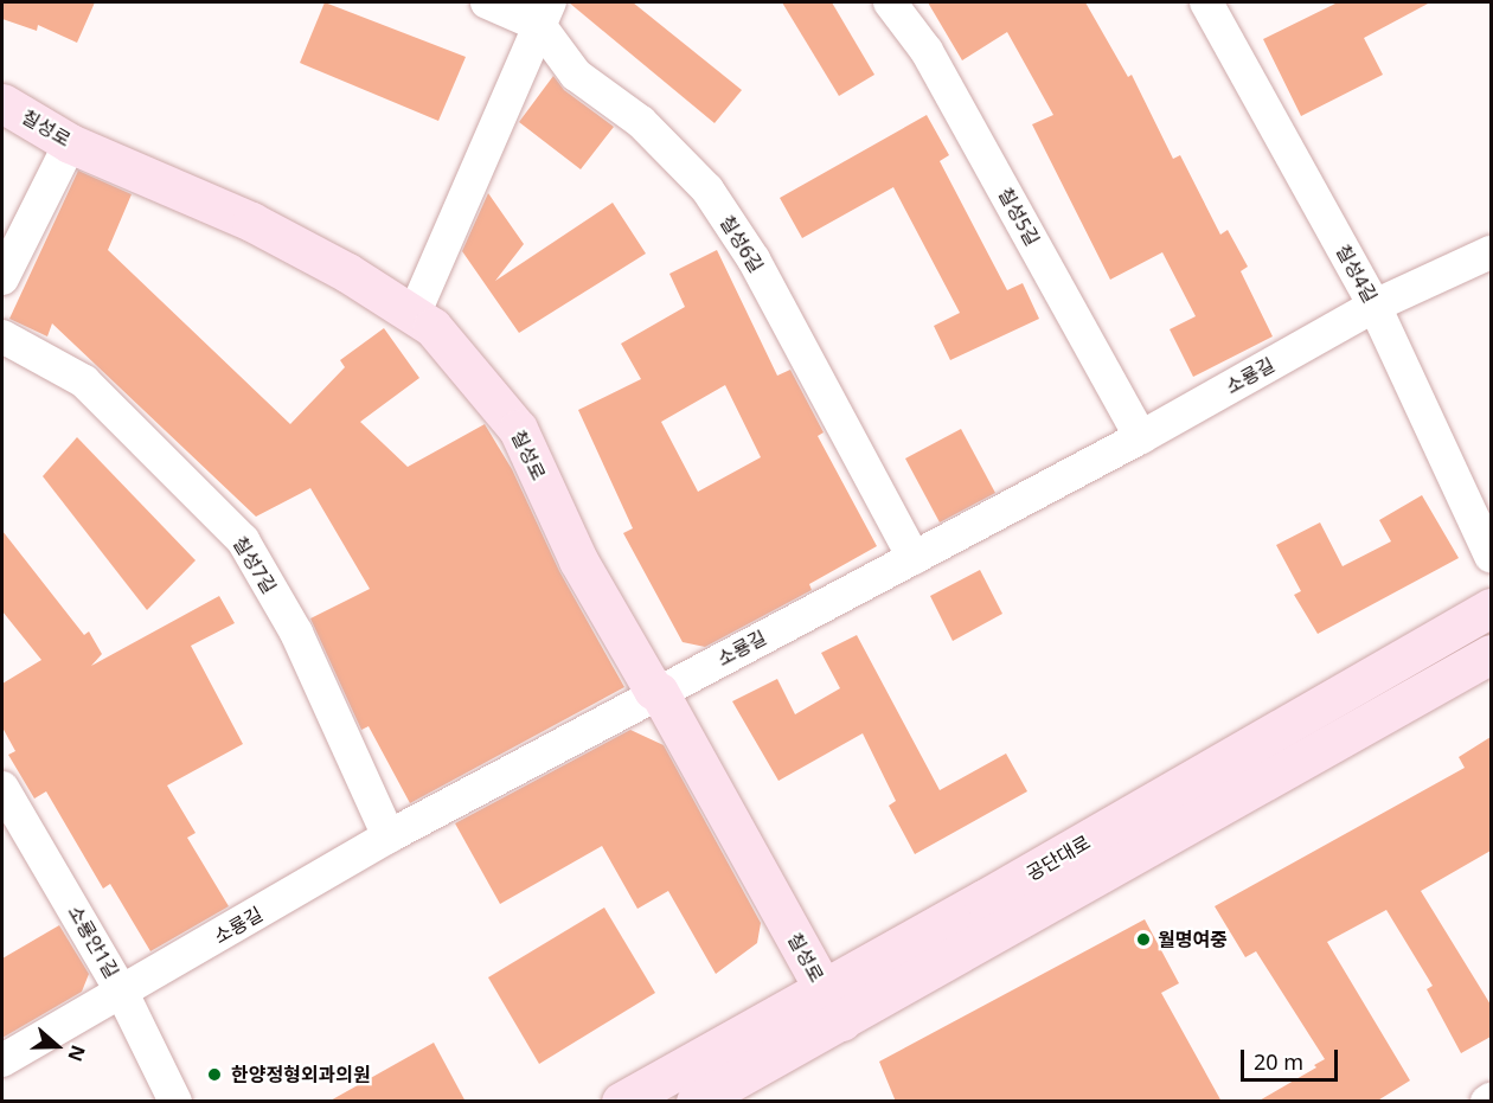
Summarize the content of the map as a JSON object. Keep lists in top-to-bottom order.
{
  "streets": {
    "street": [
      "칠성로",
      "칠성5길",
      "칠성6길",
      "칠성4길",
      "소룡길",
      "칠성7길",
      "공단대로",
      "소룡안1길"
    ]
  },
  "crossings": [
    ["칠성로", "소룡길"],
    ["칠성로", "공단대로"],
    ["칠성5길", "소룡길"],
    ["칠성6길", "소룡길"],
    ["칠성4길", "소룡길"],
    ["소룡길", "칠성7길"],
    ["소룡길", "소룡안1길"]
  ],
  "places": ["월명여중", "한양정형외과의원"],
  "scale_bar": "20 m",
  "north": "right"
}
